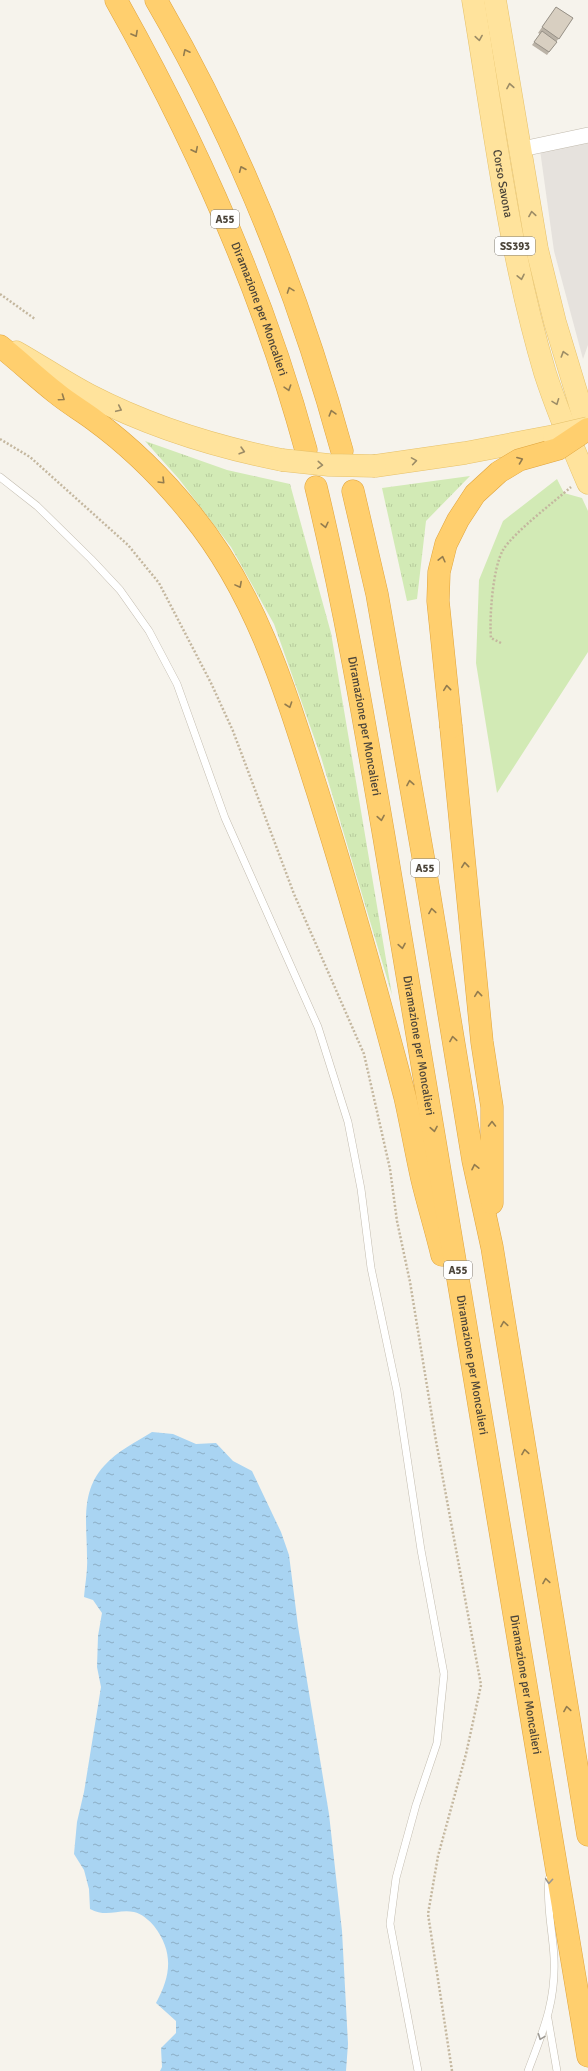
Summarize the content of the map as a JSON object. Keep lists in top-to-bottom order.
{
  "streets": {
    "highway": ["A55", "Diramazione per Moncalieri"],
    "main road": ["Corso Savona", "SS393"]
  }
}
